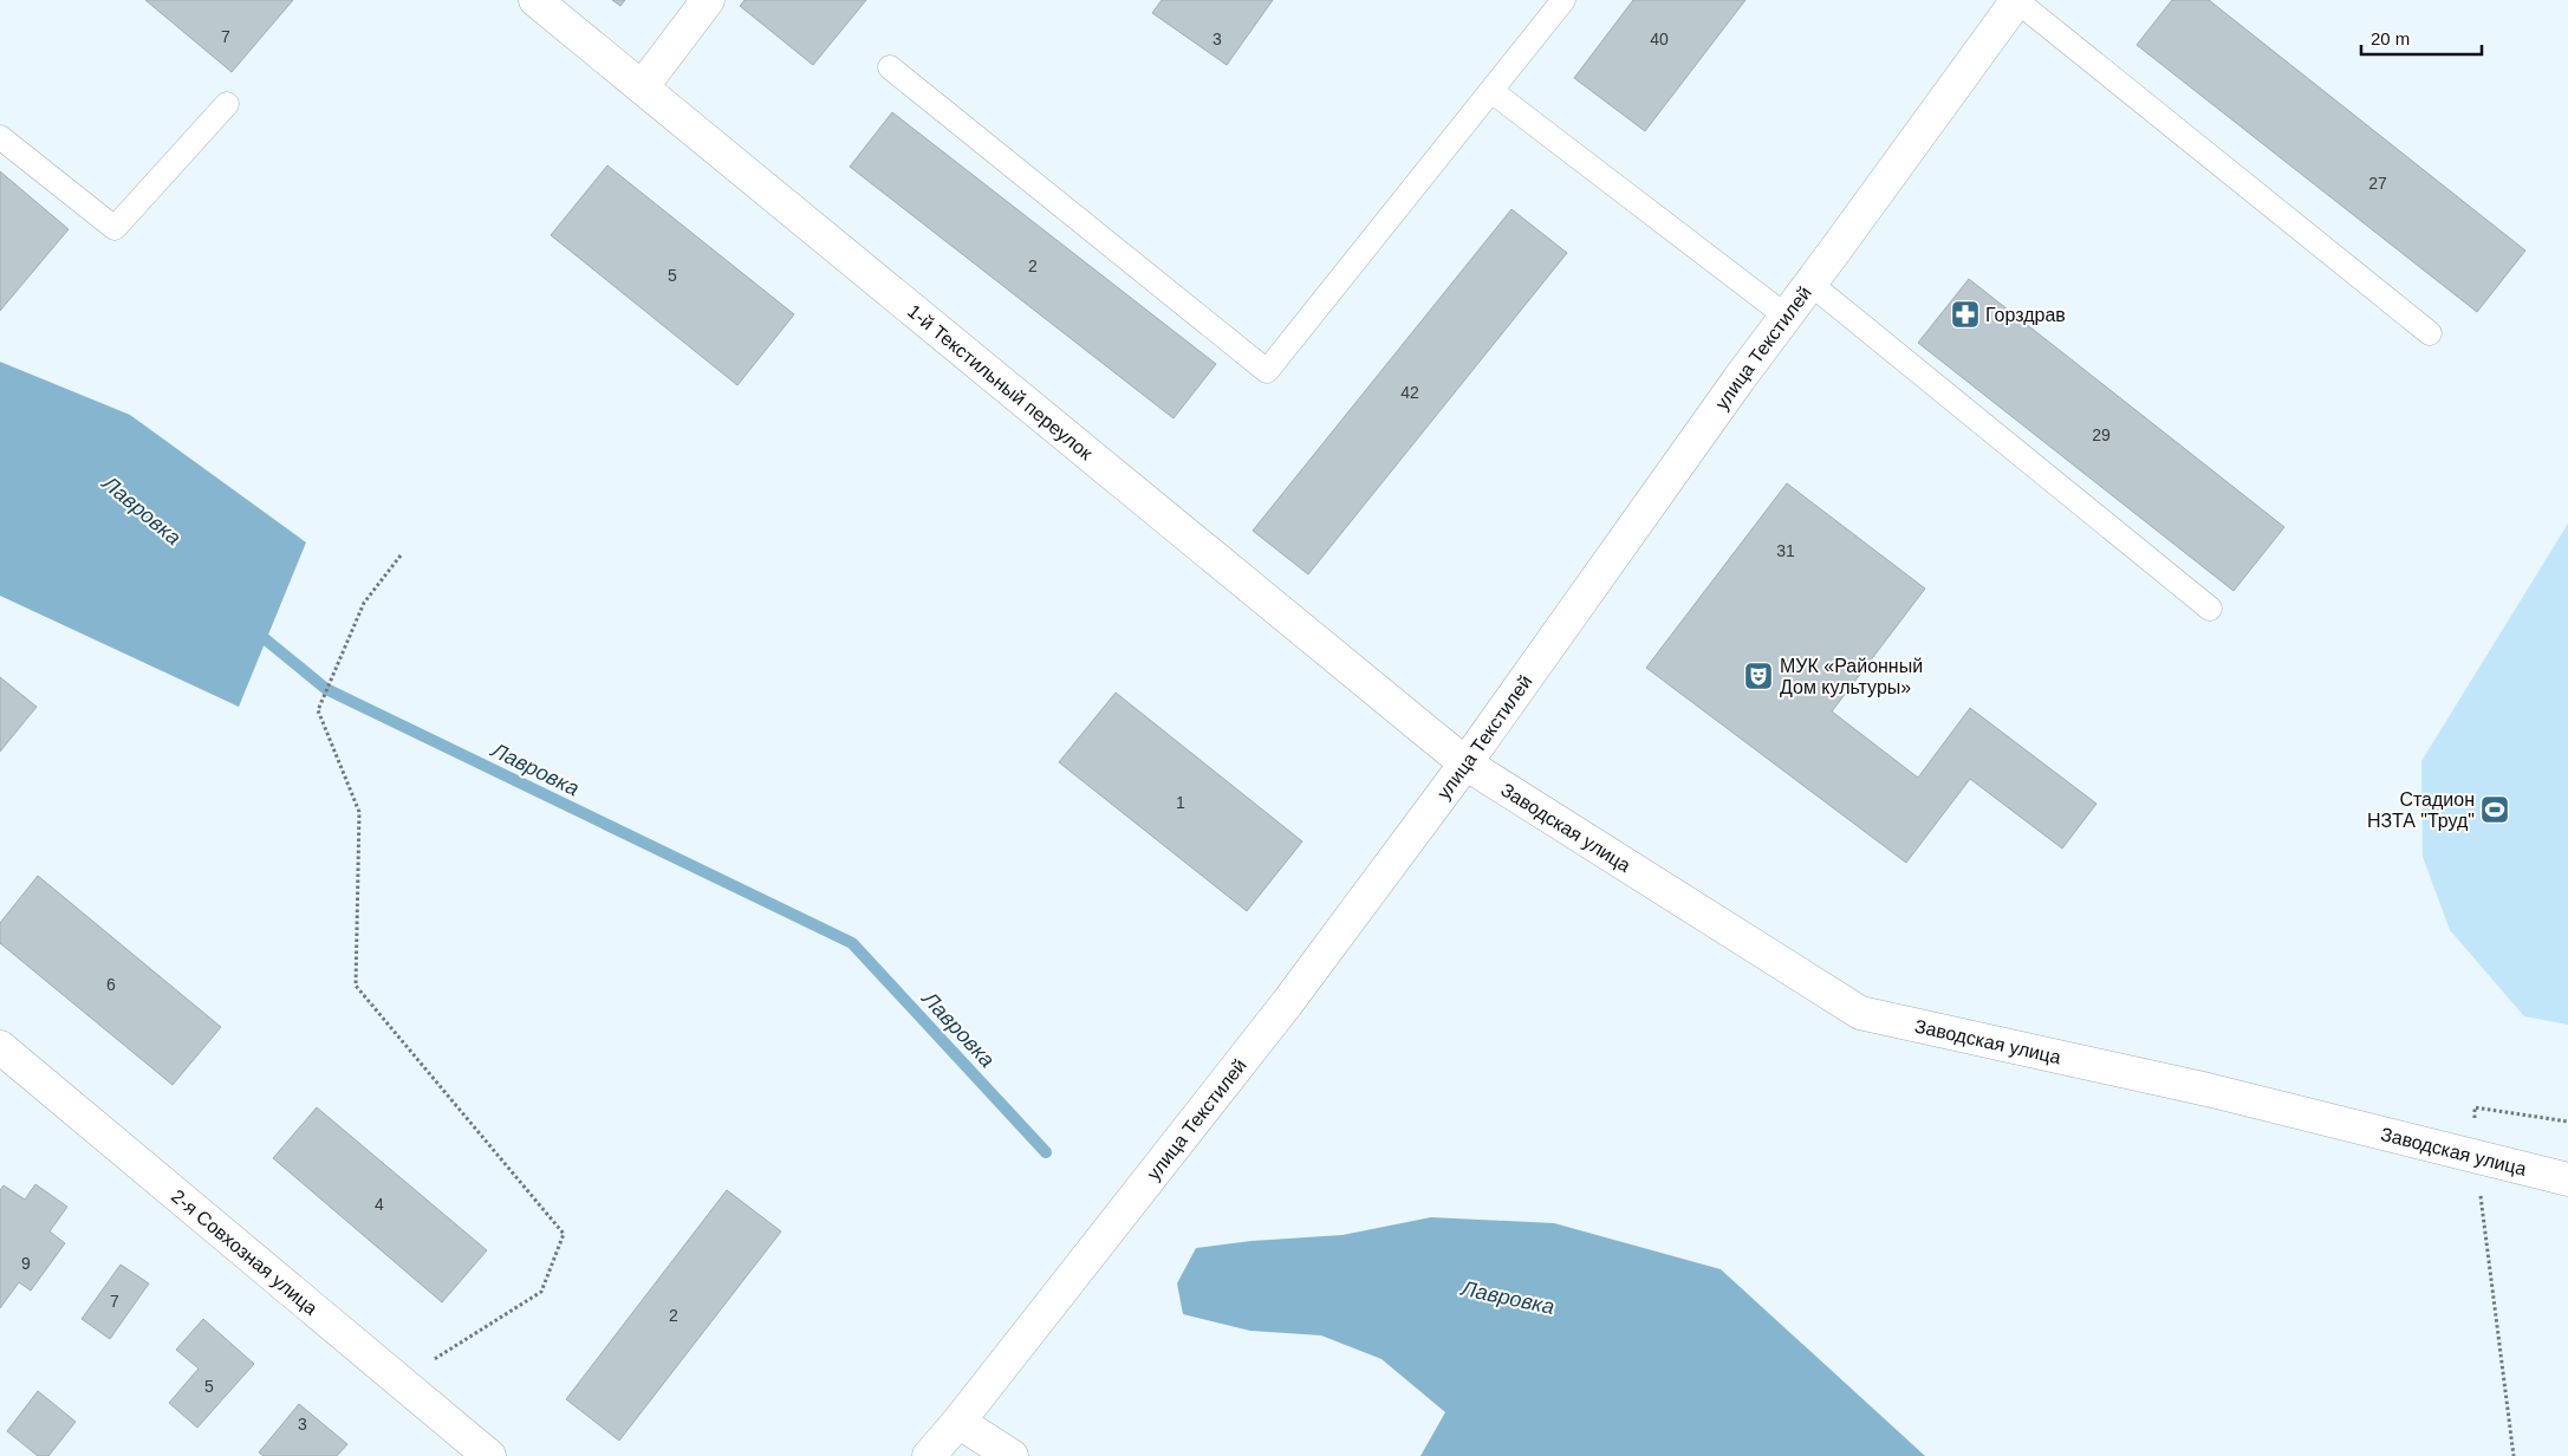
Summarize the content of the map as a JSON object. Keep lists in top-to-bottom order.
{
  "streets": {
    "street": [
      "улица Текстилей",
      "1-й Текстильный переулок",
      "Заводская улица",
      "2-я Совхозная улица"
    ]
  },
  "crossings": [
    ["улица Текстилей", "1-й Текстильный переулок"],
    ["улица Текстилей", "Заводская улица"],
    ["1-й Текстильный переулок", "Заводская улица"]
  ],
  "water": ["Лавровка"],
  "places": {
    "pharmacy": ["Горздрав"],
    "theatre": ["МУК «Районный Дом культуры»"],
    "sports": ["Стадион НЗТА \"Труд\""]
  },
  "house_numbers": [
    "7",
    "3",
    "40",
    "27",
    "2",
    "5",
    "42",
    "29",
    "31",
    "1",
    "6",
    "4",
    "9",
    "7",
    "2",
    "5",
    "3"
  ],
  "scale_bar": "20 m"
}
